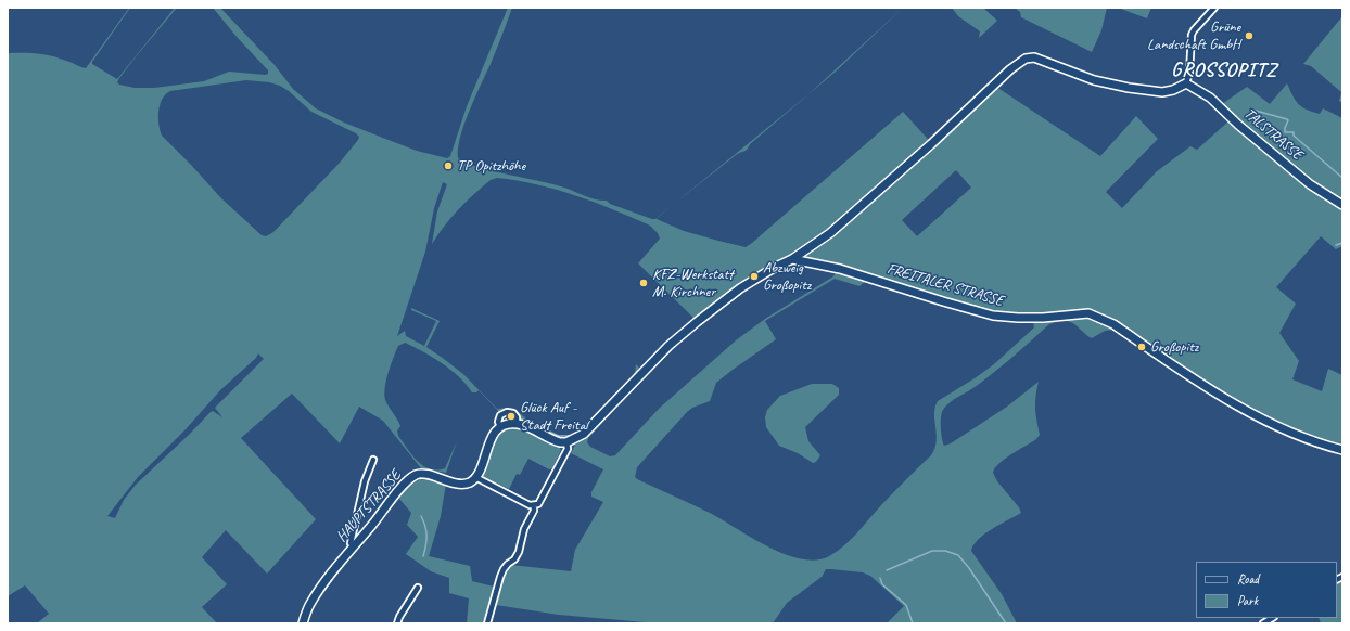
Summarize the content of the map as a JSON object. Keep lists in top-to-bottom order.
{
  "streets": {
    "street": ["TALSTRASSE", "FREITALER STRASSE", "HAUPTSTRASSE"]
  },
  "districts": ["GROSSOPITZ"],
  "places": [
    "Grüne Landschaft GmbH",
    "TP Opitzhöhe",
    "Abzweig Großopitz",
    "KFZ-Werkstatt M. Kirchner",
    "Großopitz",
    "Glück Auf - Stadt Freital"
  ],
  "legend": ["Road", "Park"]
}
